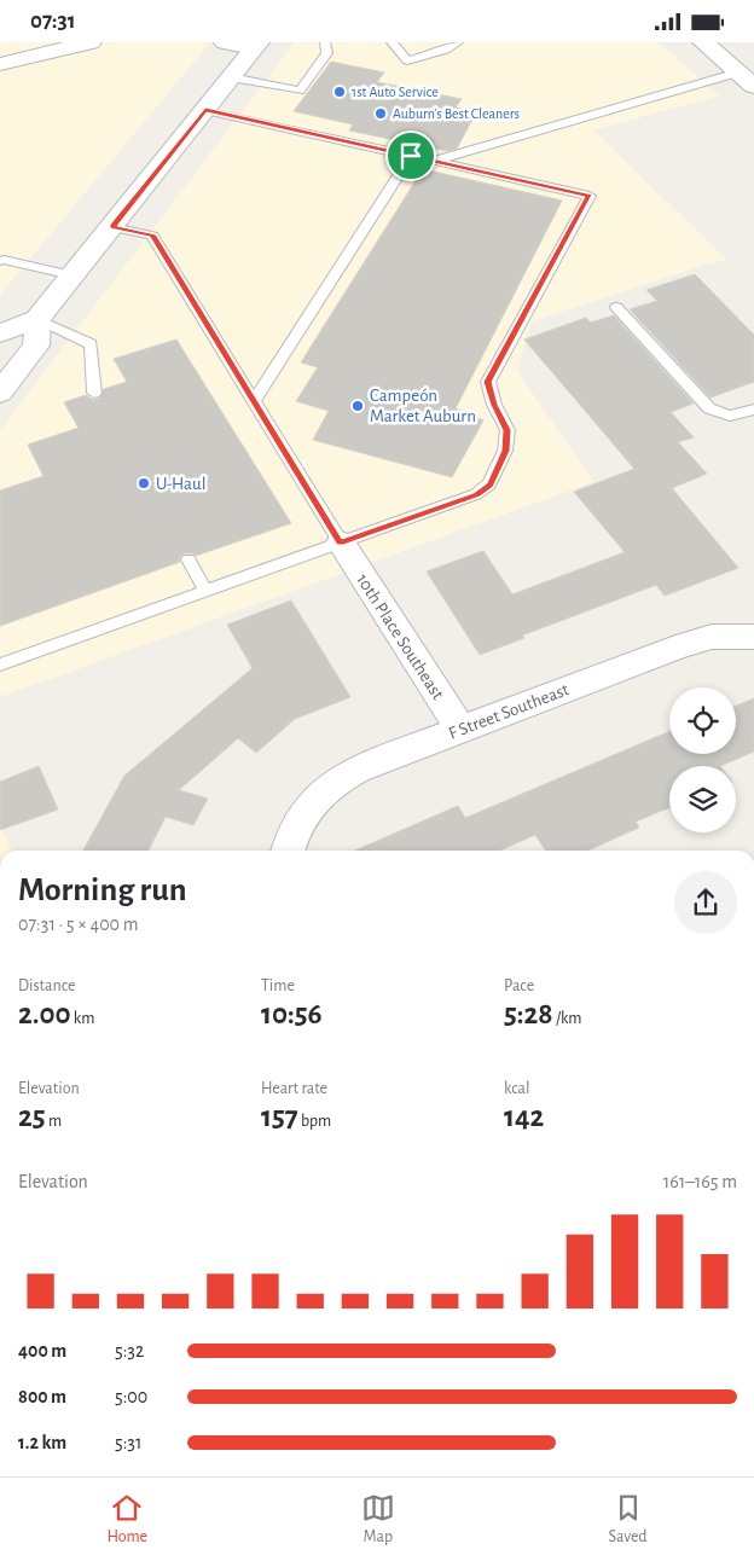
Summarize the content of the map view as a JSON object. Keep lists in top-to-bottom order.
{
  "streets": {
    "street": ["10th Place Southeast", "F Street Southeast"]
  },
  "crossings": [
    ["10th Place Southeast", "F Street Southeast"]
  ],
  "places": [
    "1st Auto Service",
    "Auburn's Best Cleaners",
    "Campeón Market Auburn",
    "U-Haul"
  ],
  "page": {
    "status": "07:31",
    "heading": ["Morning run", "07:31 · 5 × 400 m"],
    "stats": [
      ["Distance", "2.00 km"],
      ["Time", "10:56"],
      ["Pace", "5:28 /km"],
      ["Elevation", "25 m"],
      ["Heart rate", "157 bpm"],
      ["kcal", "142"]
    ],
    "chart": ["Elevation", "161–165 m"],
    "list": [
      {
        "name": "400 m",
        "note": "5:32"
      },
      {
        "name": "800 m",
        "note": "5:00"
      },
      {
        "name": "1.2 km",
        "note": "5:31"
      }
    ],
    "tabs": ["Home", "Map", "Saved"]
  }
}
